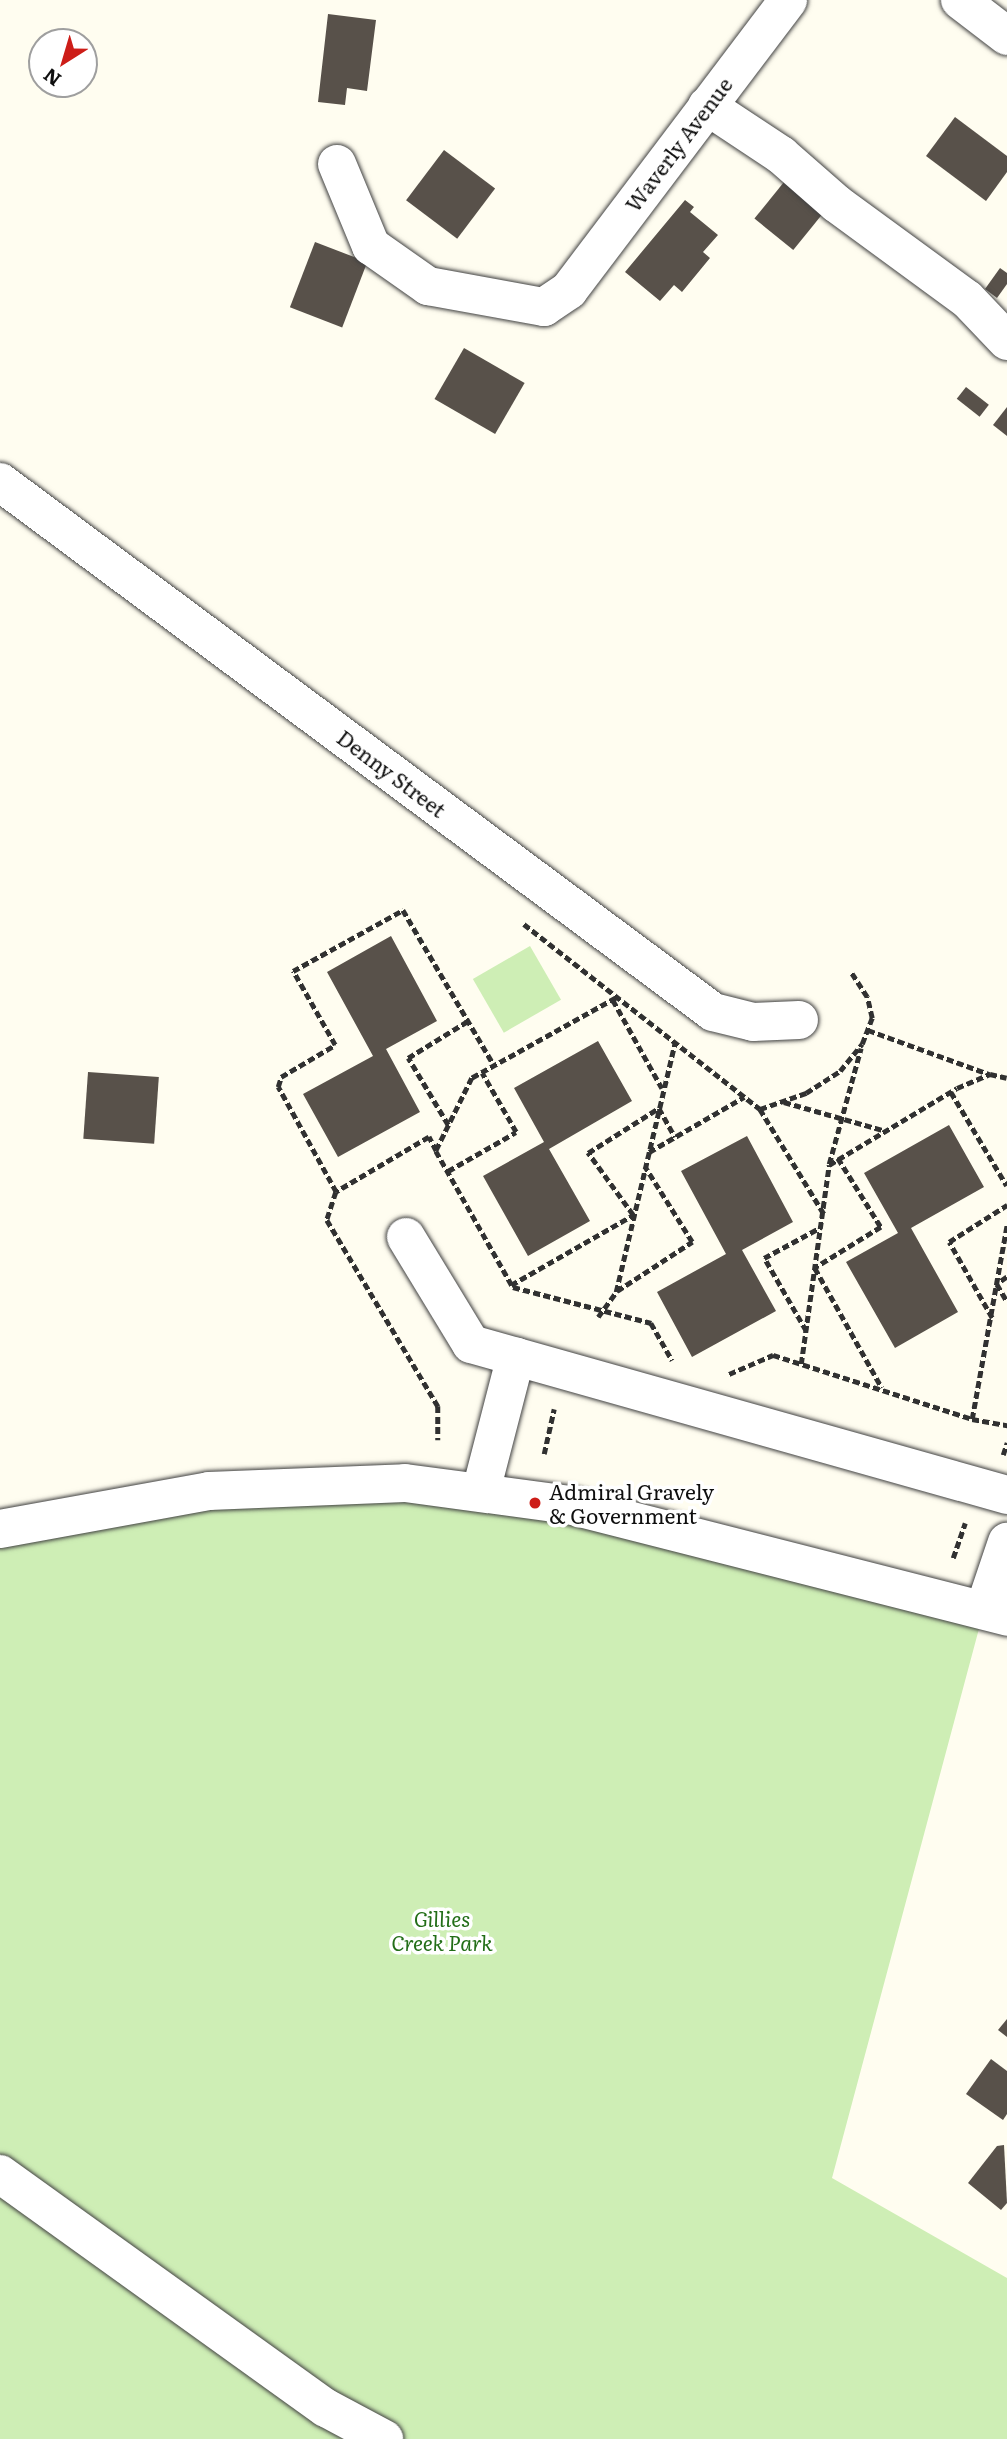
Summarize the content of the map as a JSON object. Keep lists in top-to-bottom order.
{
  "streets": {
    "street": ["Waverly Avenue", "Denny Street"]
  },
  "parks": ["Gillies Creek Park"],
  "places": ["Admiral Gravely & Government"],
  "north": "bottom left"
}
